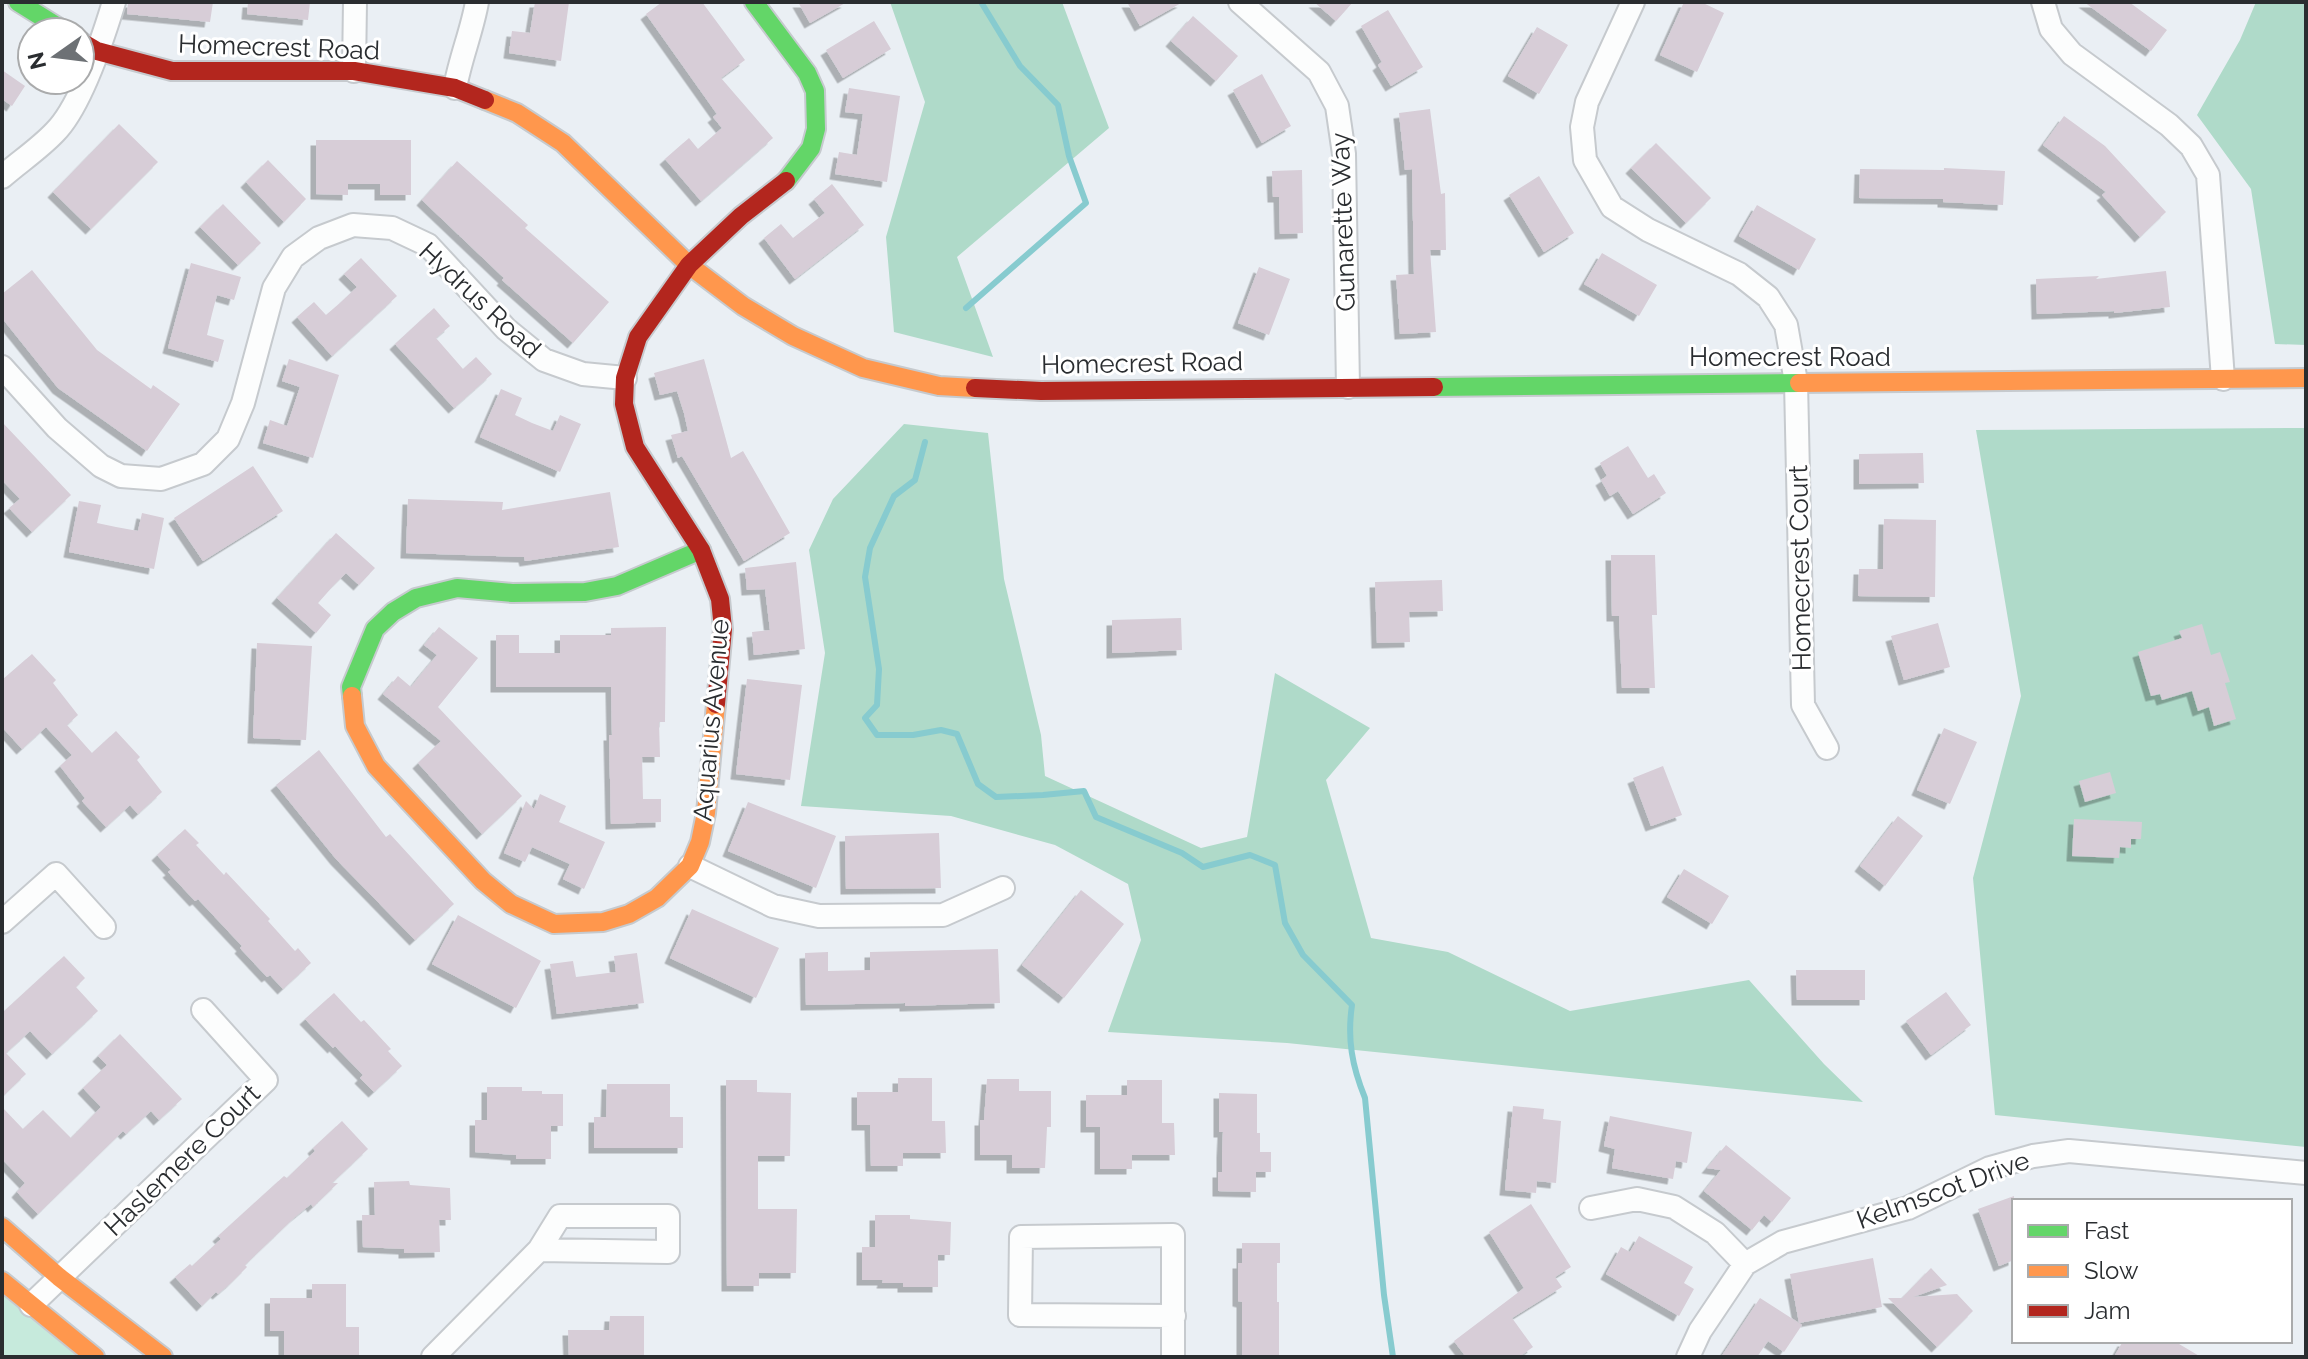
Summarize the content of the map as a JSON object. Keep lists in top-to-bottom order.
{
  "streets": {
    "street": [
      "Homecrest Road",
      "Gunarette Way",
      "Hydrus Road",
      "Homecrest Court",
      "Aquarius Avenue",
      "Haslemere Court",
      "Kelmscot Drive"
    ]
  },
  "crossings": [
    ["Homecrest Road", "Gunarette Way"],
    ["Homecrest Road", "Homecrest Court"],
    ["Homecrest Road", "Aquarius Avenue"],
    ["Hydrus Road", "Aquarius Avenue"]
  ],
  "legend": ["Fast", "Slow", "Jam"],
  "north": "left"
}
